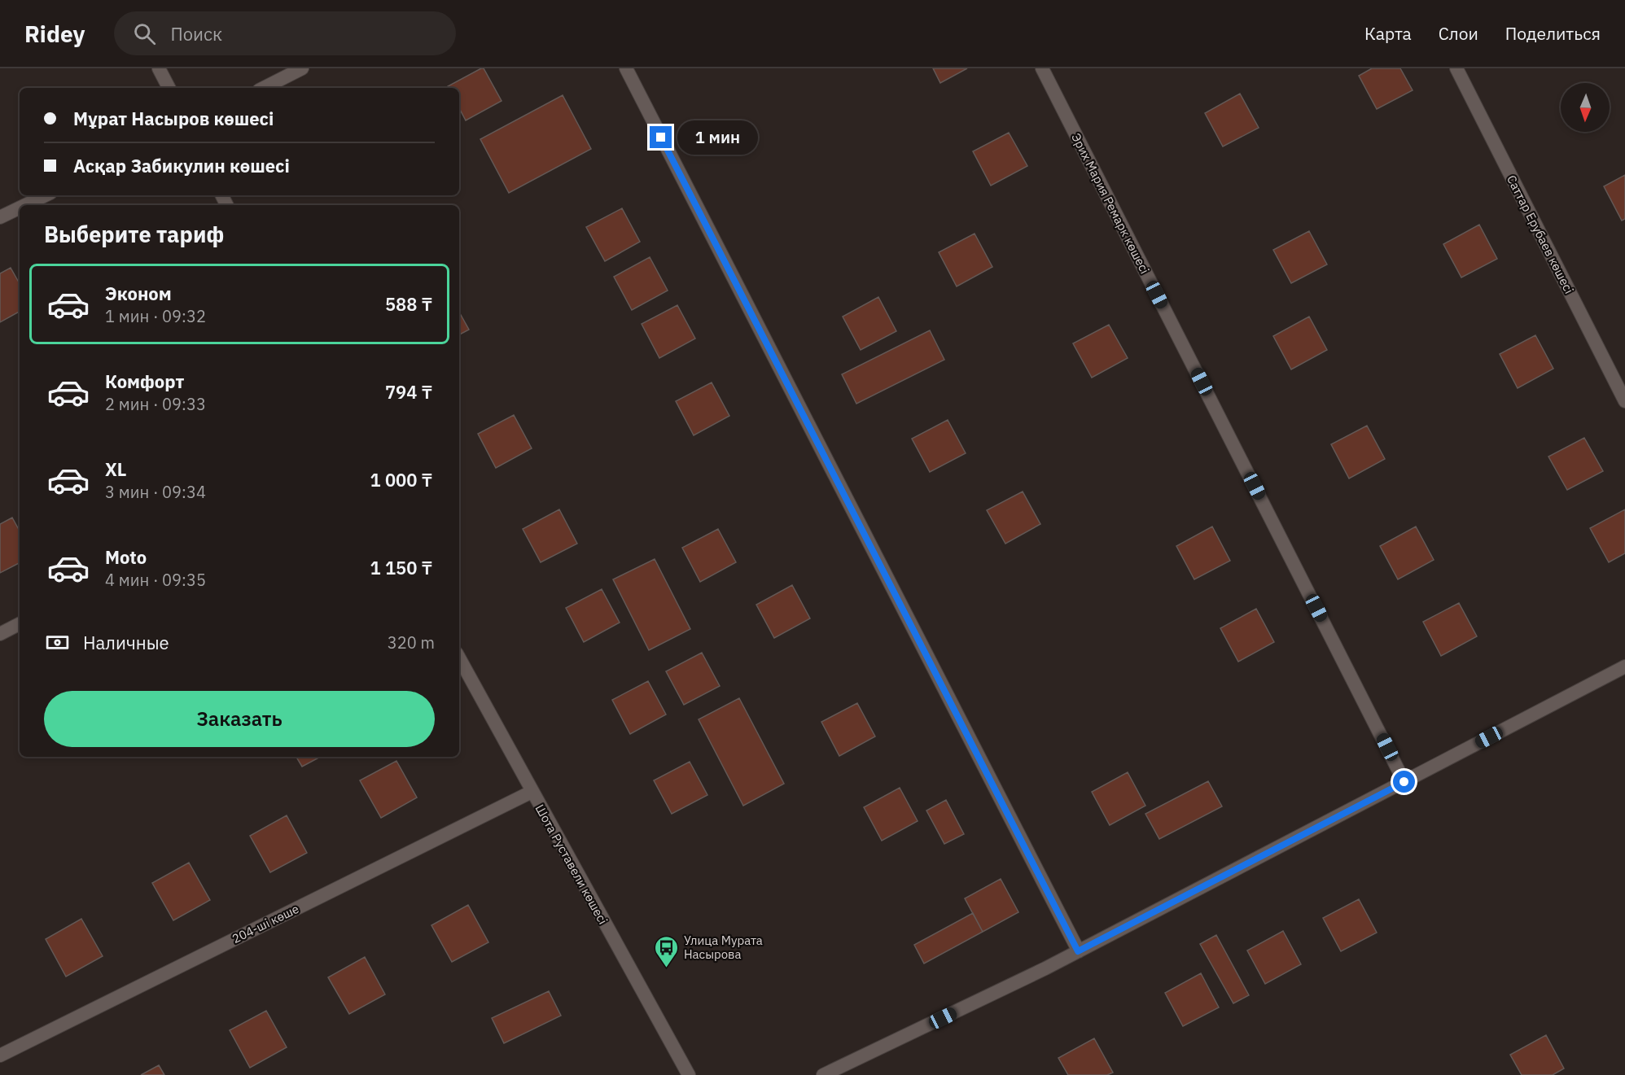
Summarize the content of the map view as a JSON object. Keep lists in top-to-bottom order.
{
  "streets": {
    "street": [
      "Эрих Мария Ремарк көшесі",
      "Саттар Ерубаев көшесі",
      "Шота Руставели көшесі",
      "204-ші көше"
    ]
  },
  "crossings": [
    ["Шота Руставели көшесі", "204-ші көше"]
  ],
  "places": {
    "bus stop": ["Улица Мурата Насырова"]
  },
  "north": "bottom",
  "page": {
    "header": "Ridey",
    "search": "Поиск",
    "nav": ["Карта", "Слои", "Поделиться"],
    "banner": ["Мұрат Насыров көшесі", "Асқар Забикулин көшесі"],
    "bubble": "1 мин",
    "heading": "Выберите тариф",
    "list": [
      {
        "name": "Эконом",
        "note": "1 мин · 09:32",
        "value": "588 ₸"
      },
      {
        "name": "Комфорт",
        "note": "2 мин · 09:33",
        "value": "794 ₸"
      },
      {
        "name": "XL",
        "note": "3 мин · 09:34",
        "value": "1 000 ₸"
      },
      {
        "name": "Moto",
        "note": "4 мин · 09:35",
        "value": "1 150 ₸"
      }
    ],
    "pay": ["Наличные", "320 m"],
    "buttons": "Заказать"
  }
}
